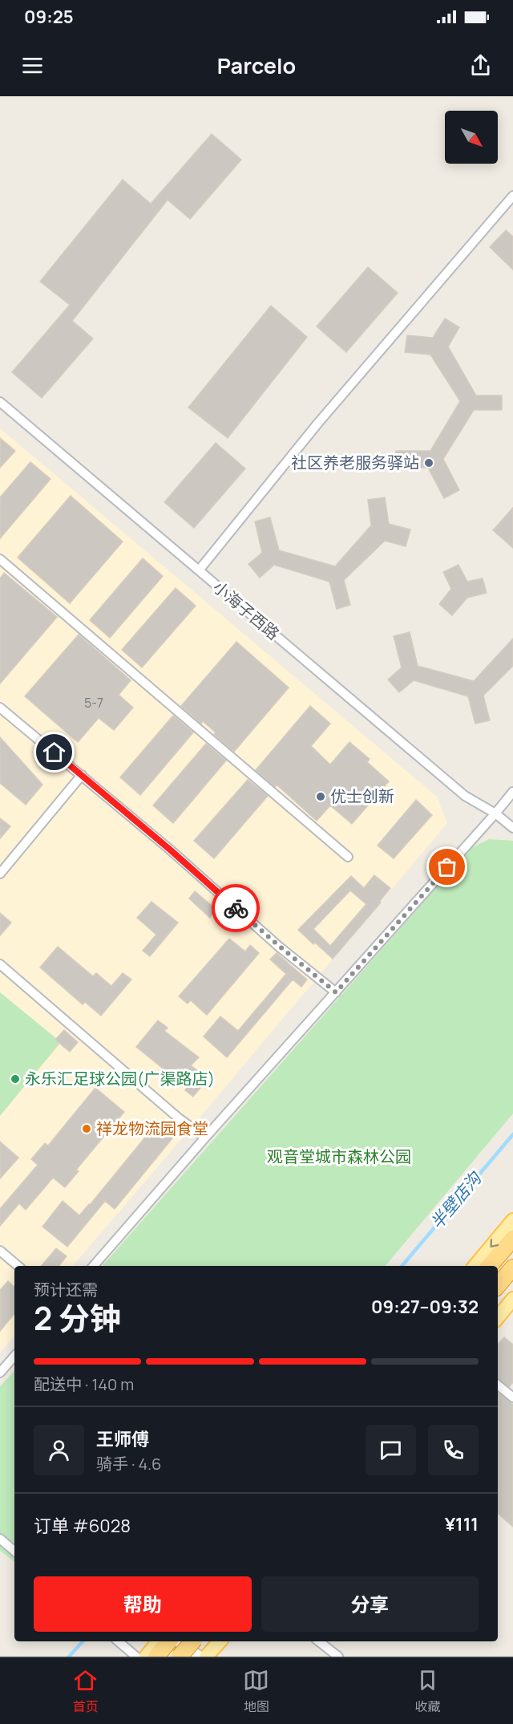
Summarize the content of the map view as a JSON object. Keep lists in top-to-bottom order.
{
  "streets": {
    "street": ["小海子西路"]
  },
  "water": ["半壁店沟"],
  "parks": ["观音堂城市森林公园"],
  "places": [
    "社区养老服务驿站",
    "优士创新",
    "永乐汇足球公园(广渠路店)",
    "祥龙物流园食堂"
  ],
  "house_numbers": ["5-7"],
  "north": "bottom right",
  "page": {
    "status": "09:25",
    "header": "Parcelo",
    "heading": ["2 分钟", "预计还需", "09:27–09:32"],
    "panel": [
      "王师傅",
      "骑手 · 4.6",
      "订单 #6028",
      "¥111"
    ],
    "bar": "配送中 · 140 m",
    "buttons": ["帮助", "分享"],
    "tabs": ["首页", "地图", "收藏"]
  }
}
